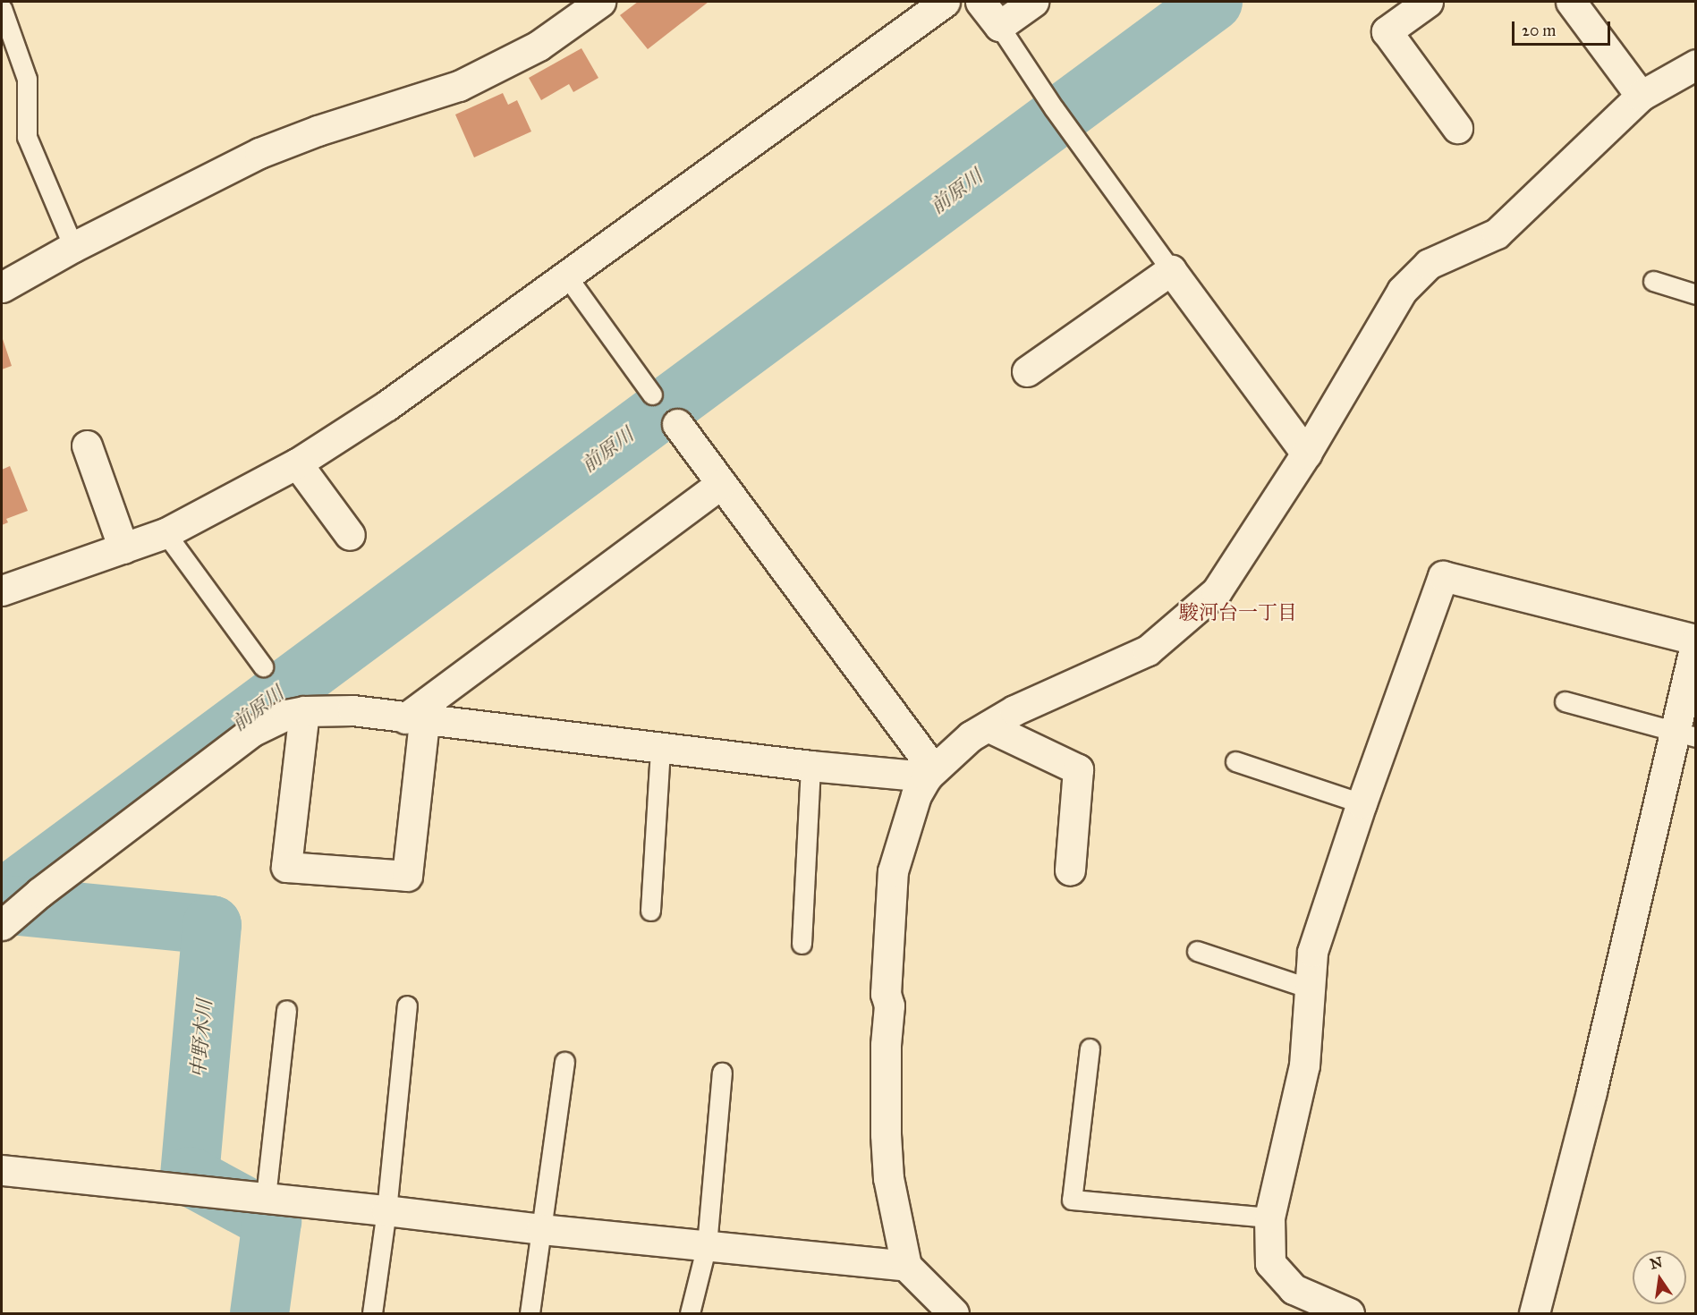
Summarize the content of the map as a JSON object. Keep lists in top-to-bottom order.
{
  "districts": ["駿河台一丁目"],
  "water": ["前原川", "中野木川"],
  "scale_bar": "20 m",
  "north": "top"
}
